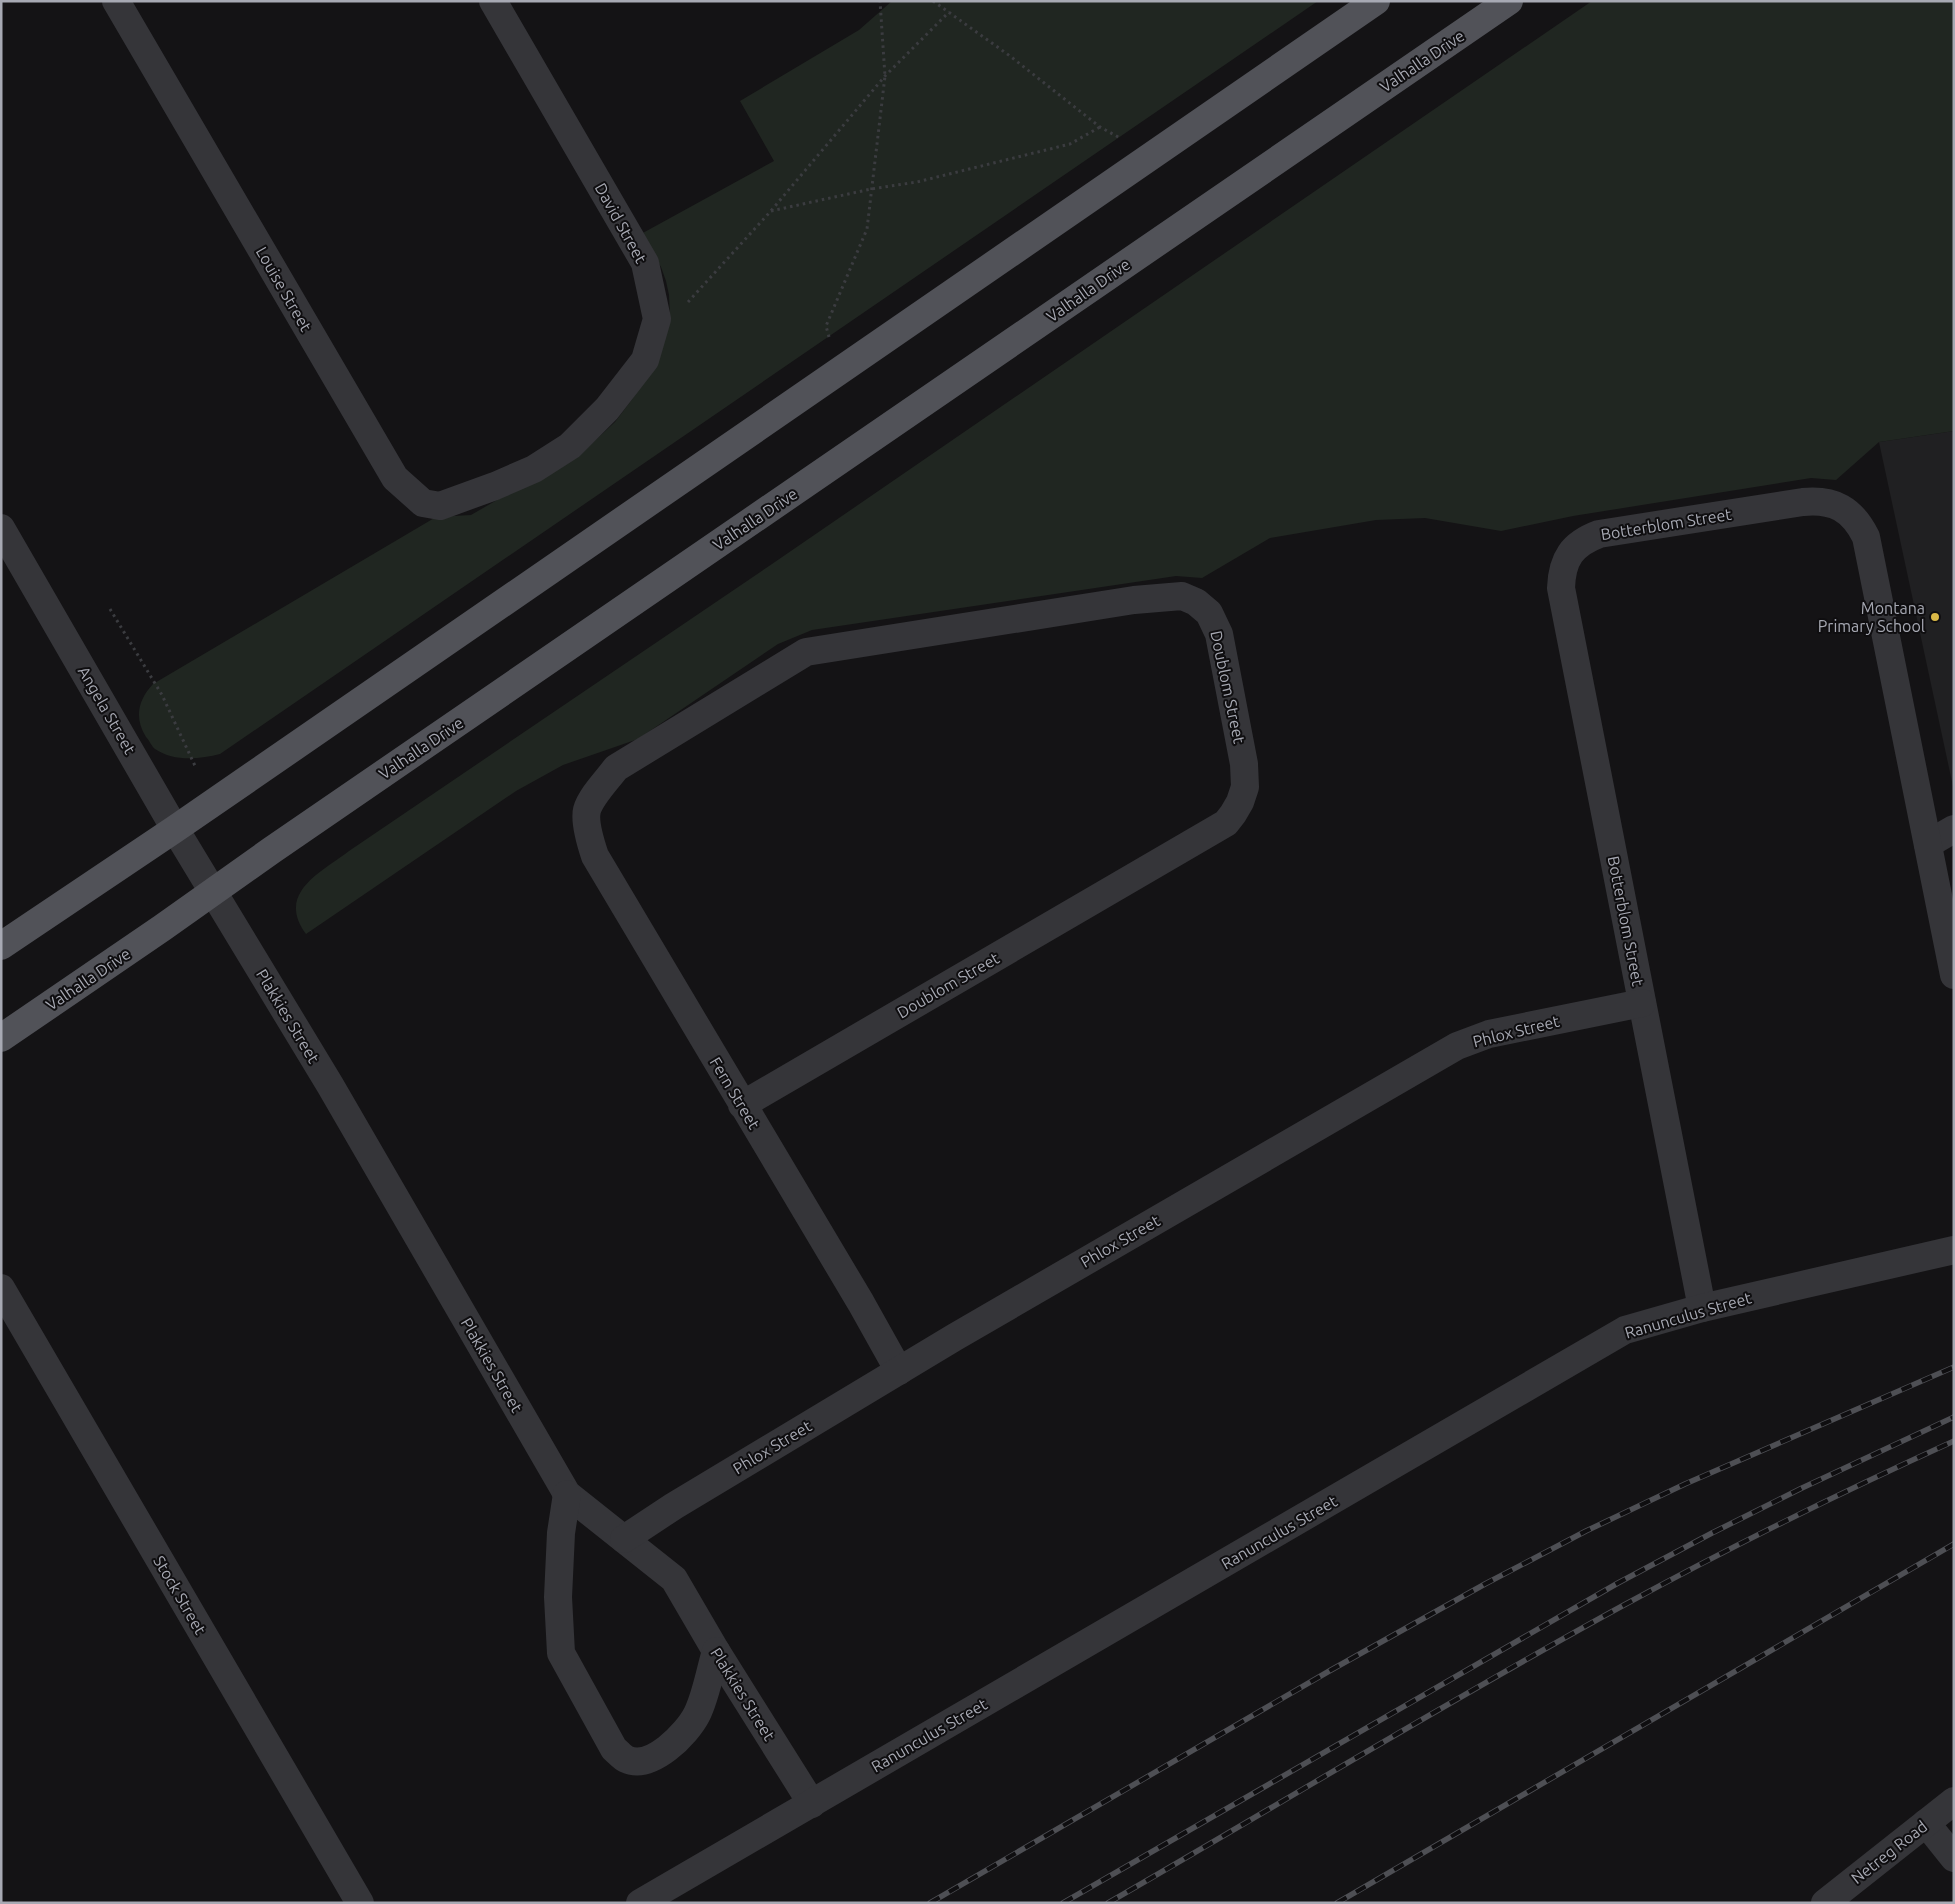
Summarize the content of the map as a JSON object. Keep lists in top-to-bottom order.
{
  "streets": {
    "main road": ["Valhalla Drive"],
    "street": [
      "David Street",
      "Louise Street",
      "Botterblom Street",
      "Doublom Street",
      "Angela Street",
      "Plakkies Street",
      "Phlox Street",
      "Fern Street",
      "Ranunculus Street",
      "Stock Street",
      "Netreg Road"
    ]
  },
  "crossings": [
    ["Valhalla Drive", "Angela Street"],
    ["Valhalla Drive", "Plakkies Street"],
    ["David Street", "Louise Street"],
    ["Botterblom Street", "Phlox Street"],
    ["Botterblom Street", "Ranunculus Street"],
    ["Doublom Street", "Fern Street"],
    ["Angela Street", "Plakkies Street"],
    ["Plakkies Street", "Phlox Street"],
    ["Plakkies Street", "Ranunculus Street"],
    ["Phlox Street", "Fern Street"]
  ],
  "places": ["Montana Primary School"]
}
